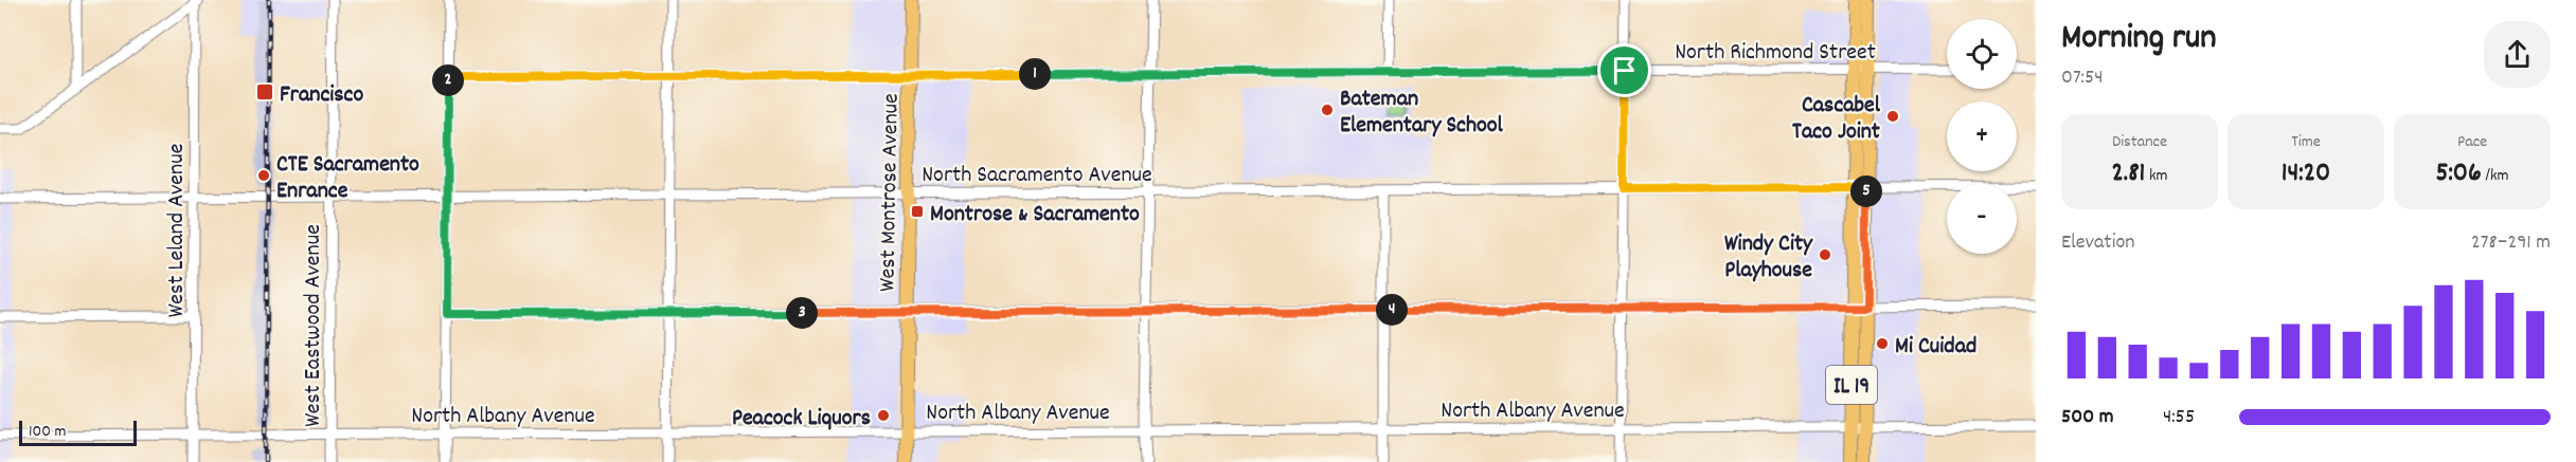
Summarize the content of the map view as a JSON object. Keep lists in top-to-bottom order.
{
  "streets": {
    "main road": ["West Montrose Avenue", "IL 19"],
    "street": [
      "North Richmond Street",
      "North Sacramento Avenue",
      "West Leland Avenue",
      "West Eastwood Avenue",
      "North Albany Avenue"
    ]
  },
  "crossings": [
    ["North Richmond Street", "West Montrose Avenue"],
    ["North Richmond Street", "IL 19"],
    ["North Sacramento Avenue", "West Montrose Avenue"],
    ["North Sacramento Avenue", "West Leland Avenue"],
    ["North Sacramento Avenue", "West Eastwood Avenue"],
    ["North Sacramento Avenue", "IL 19"],
    ["West Montrose Avenue", "North Albany Avenue"],
    ["West Leland Avenue", "North Albany Avenue"],
    ["West Eastwood Avenue", "North Albany Avenue"],
    ["IL 19", "North Albany Avenue"]
  ],
  "places": {
    "transit": ["Francisco", "Montrose & Sacramento"],
    "other": [
      "Bateman Elementary School",
      "Cascabel Taco Joint",
      "CTE Sacramento Enrance",
      "Windy City Playhouse",
      "Mi Cuidad",
      "Peacock Liquors"
    ]
  },
  "scale_bar": "100 m",
  "page": {
    "heading": ["Morning run", "07:54"],
    "map_buttons": ["+", "−"],
    "pins": [
      "1",
      "2",
      "5",
      "4",
      "3"
    ],
    "stats": [
      ["Distance", "2.81 km"],
      ["Time", "14:20"],
      ["Pace", "5:06 /km"]
    ],
    "chart": ["Elevation", "278–291 m"],
    "list": [
      {
        "name": "500 m",
        "note": "4:55"
      }
    ],
    "scale": "100 m"
  }
}
